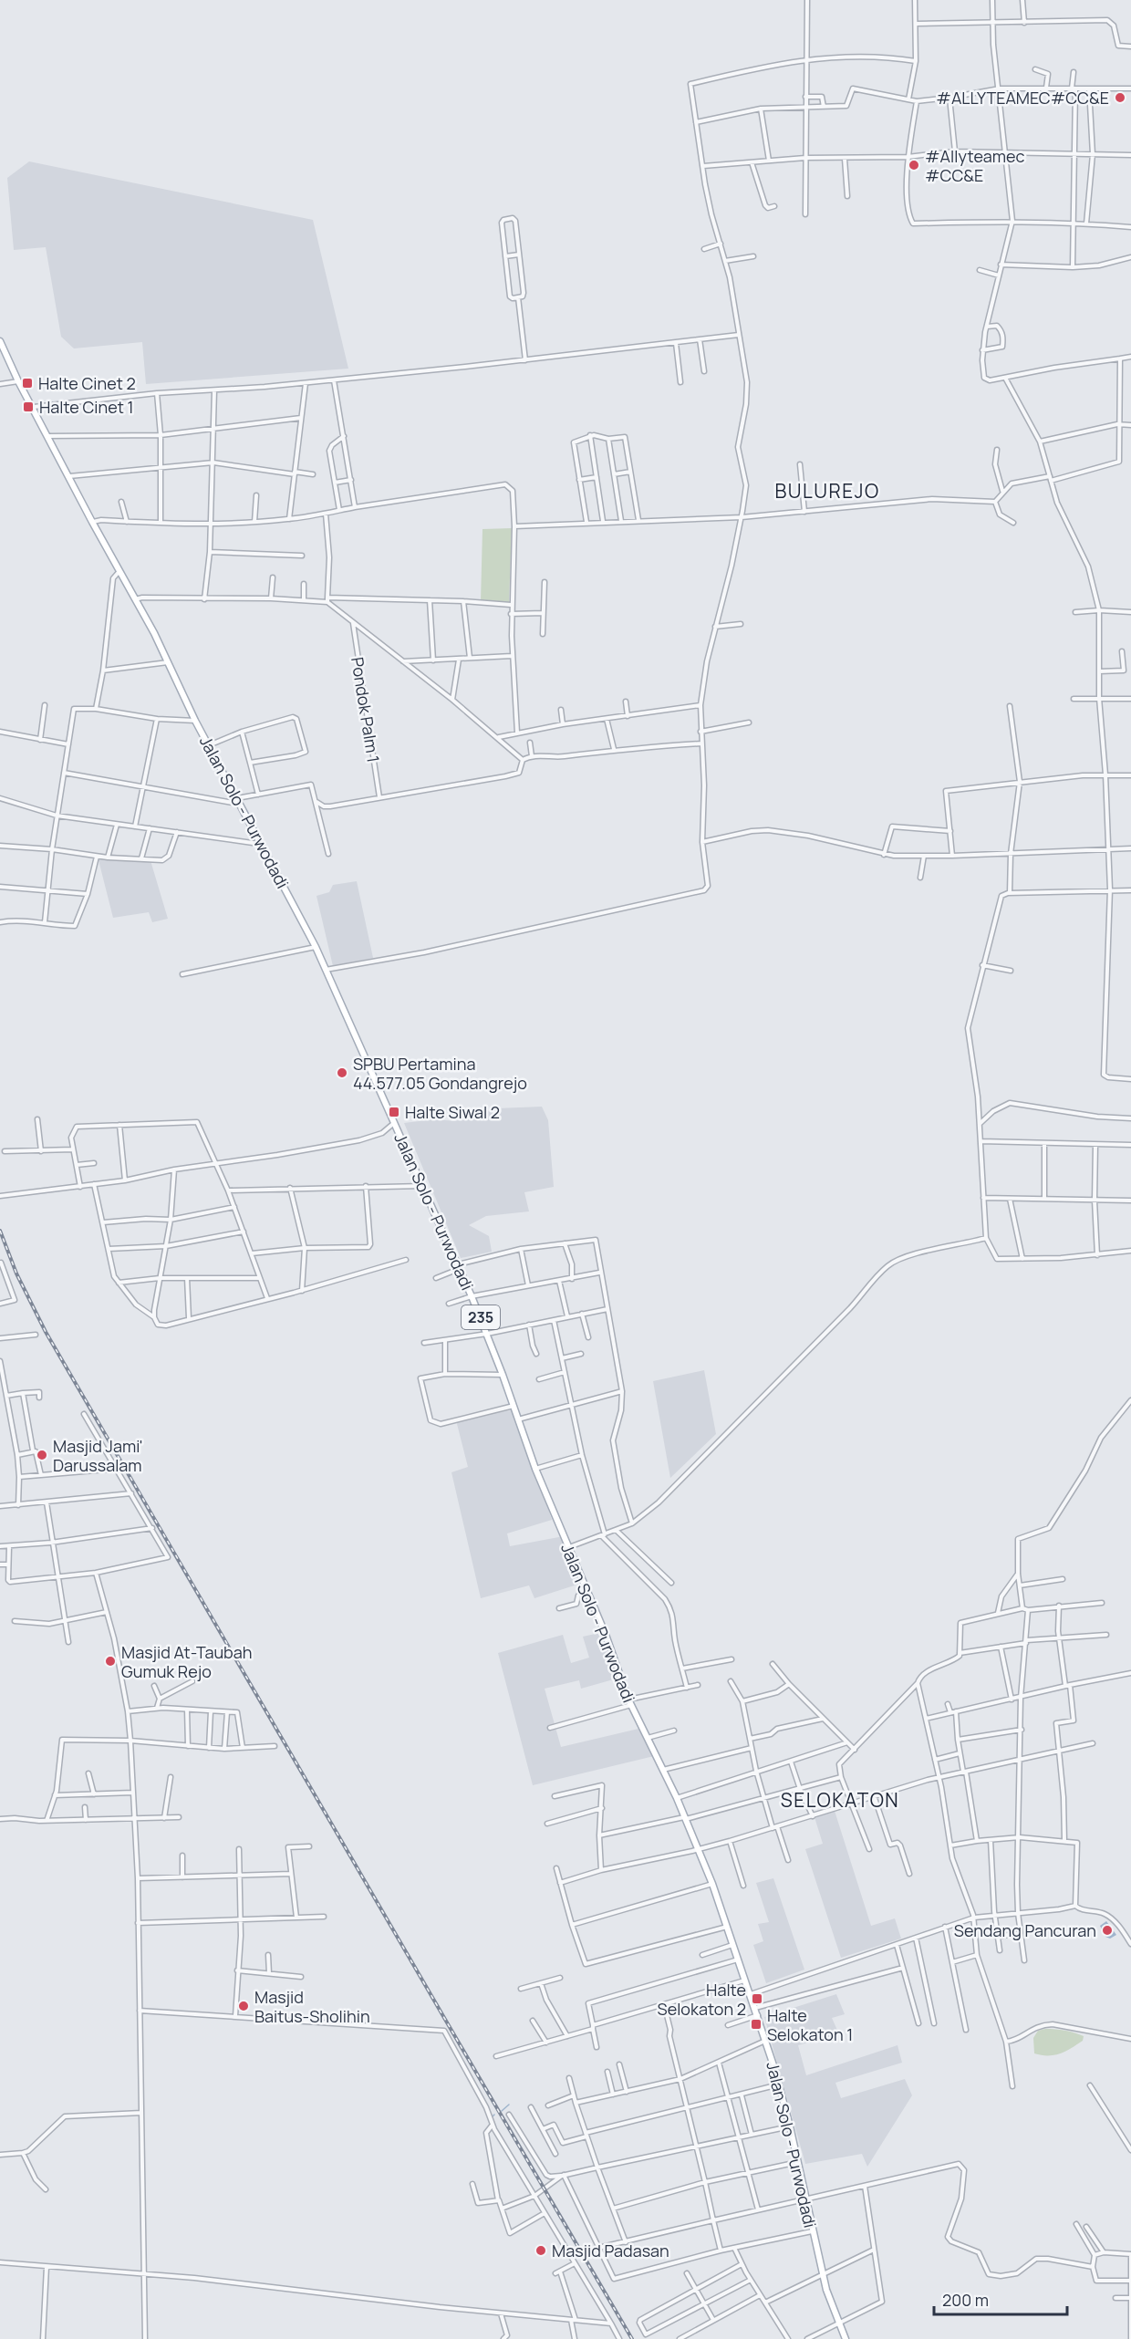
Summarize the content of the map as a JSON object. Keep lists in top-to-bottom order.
{
  "streets": {
    "main road": ["Jalan Solo - Purwodadi", "235"],
    "street": ["Pondok Palm 1"]
  },
  "districts": ["BULUREJO", "SELOKATON"],
  "places": {
    "other": [
      "#ALLYTEAMEC#CC&E",
      "#Allyteamec #CC&E",
      "SPBU Pertamina 44.577.05 Gondangrejo",
      "Masjid Jami' Darussalam",
      "Masjid At-Taubah Gumuk Rejo",
      "Sendang Pancuran",
      "Masjid Baitus-Sholihin",
      "Masjid Padasan"
    ],
    "transit": [
      "Halte Cinet 2",
      "Halte Cinet 1",
      "Halte Siwal 2",
      "Halte Selokaton 2",
      "Halte Selokaton 1"
    ]
  },
  "scale_bar": "200 m"
}
